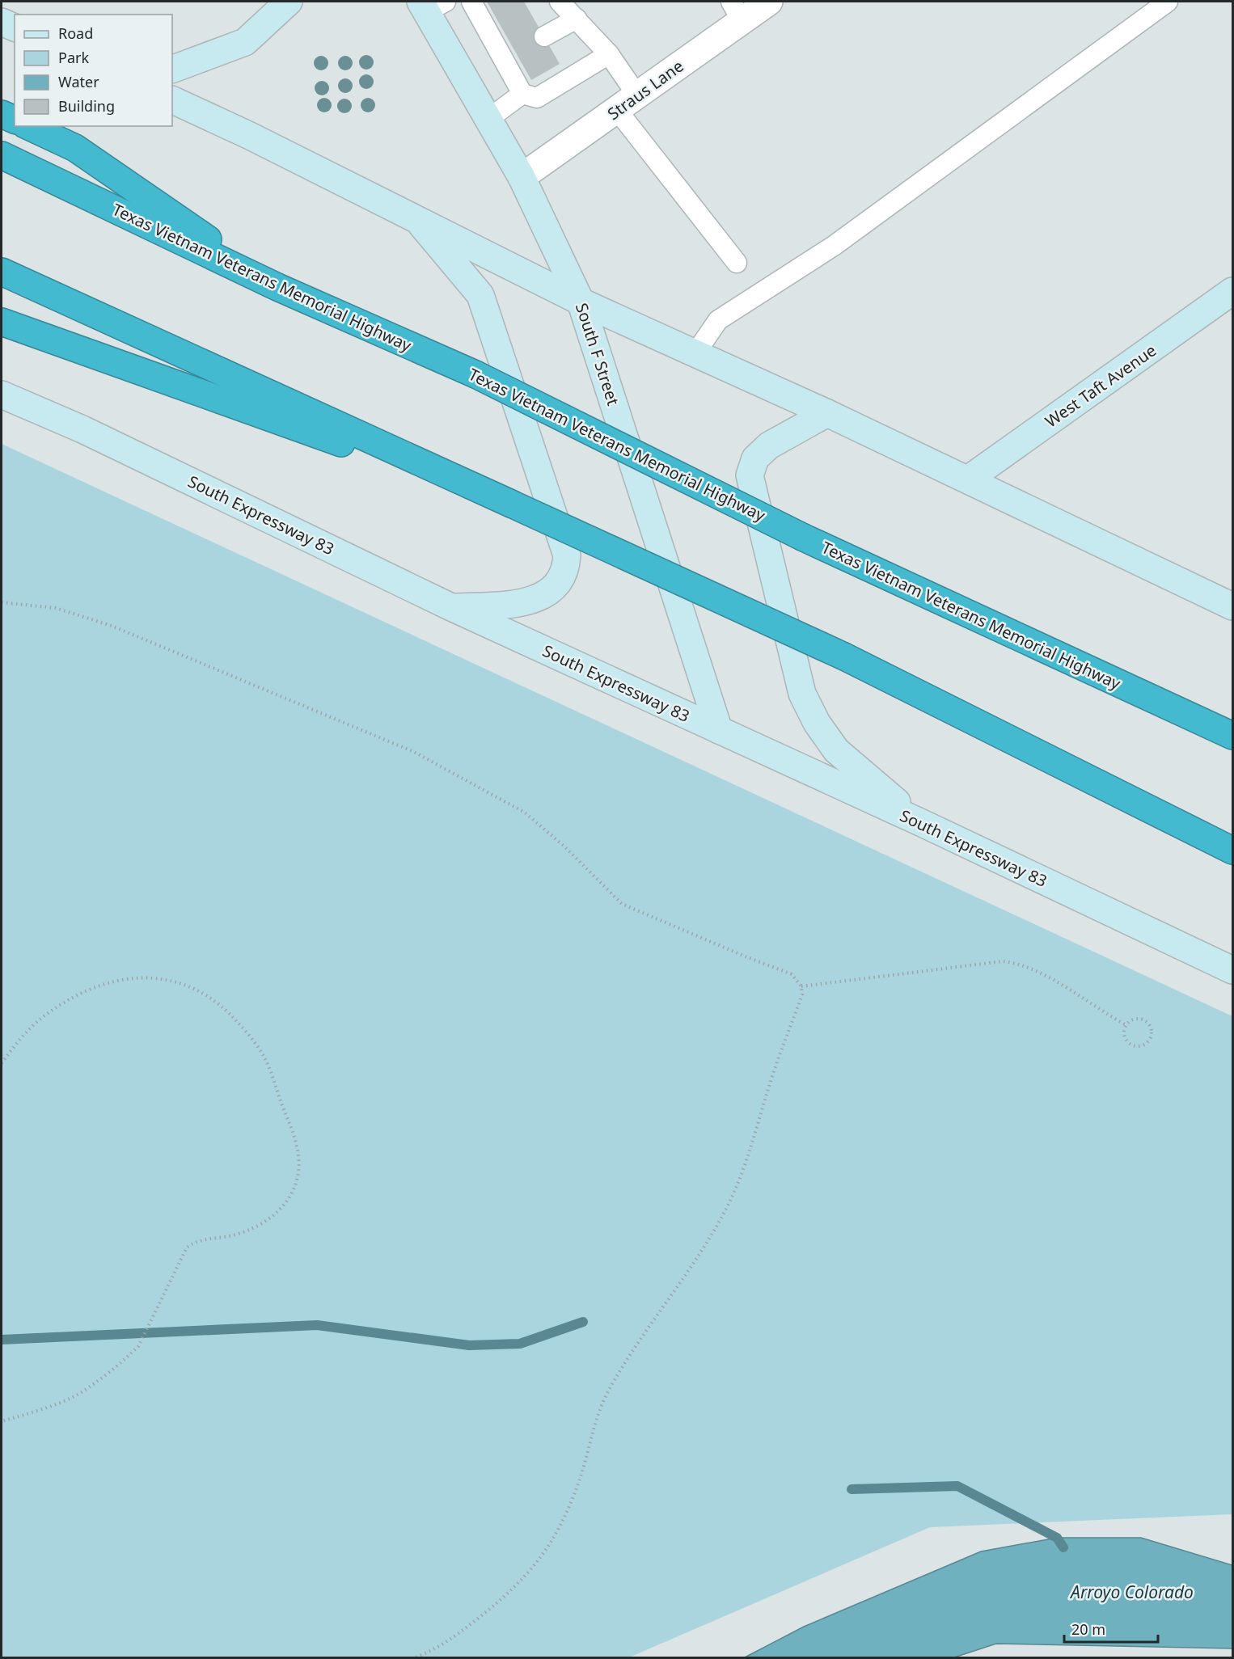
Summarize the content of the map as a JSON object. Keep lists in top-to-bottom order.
{
  "streets": {
    "highway": ["Texas Vietnam Veterans Memorial Highway"],
    "main road": ["South F Street", "West Taft Avenue", "South Expressway 83"],
    "street": ["Straus Lane"]
  },
  "crossings": [
    ["Straus Lane", "South F Street"],
    ["South F Street", "South Expressway 83"]
  ],
  "water": ["Arroyo Colorado"],
  "legend": [
    "Road",
    "Park",
    "Water",
    "Building"
  ],
  "scale_bar": "20 m"
}
